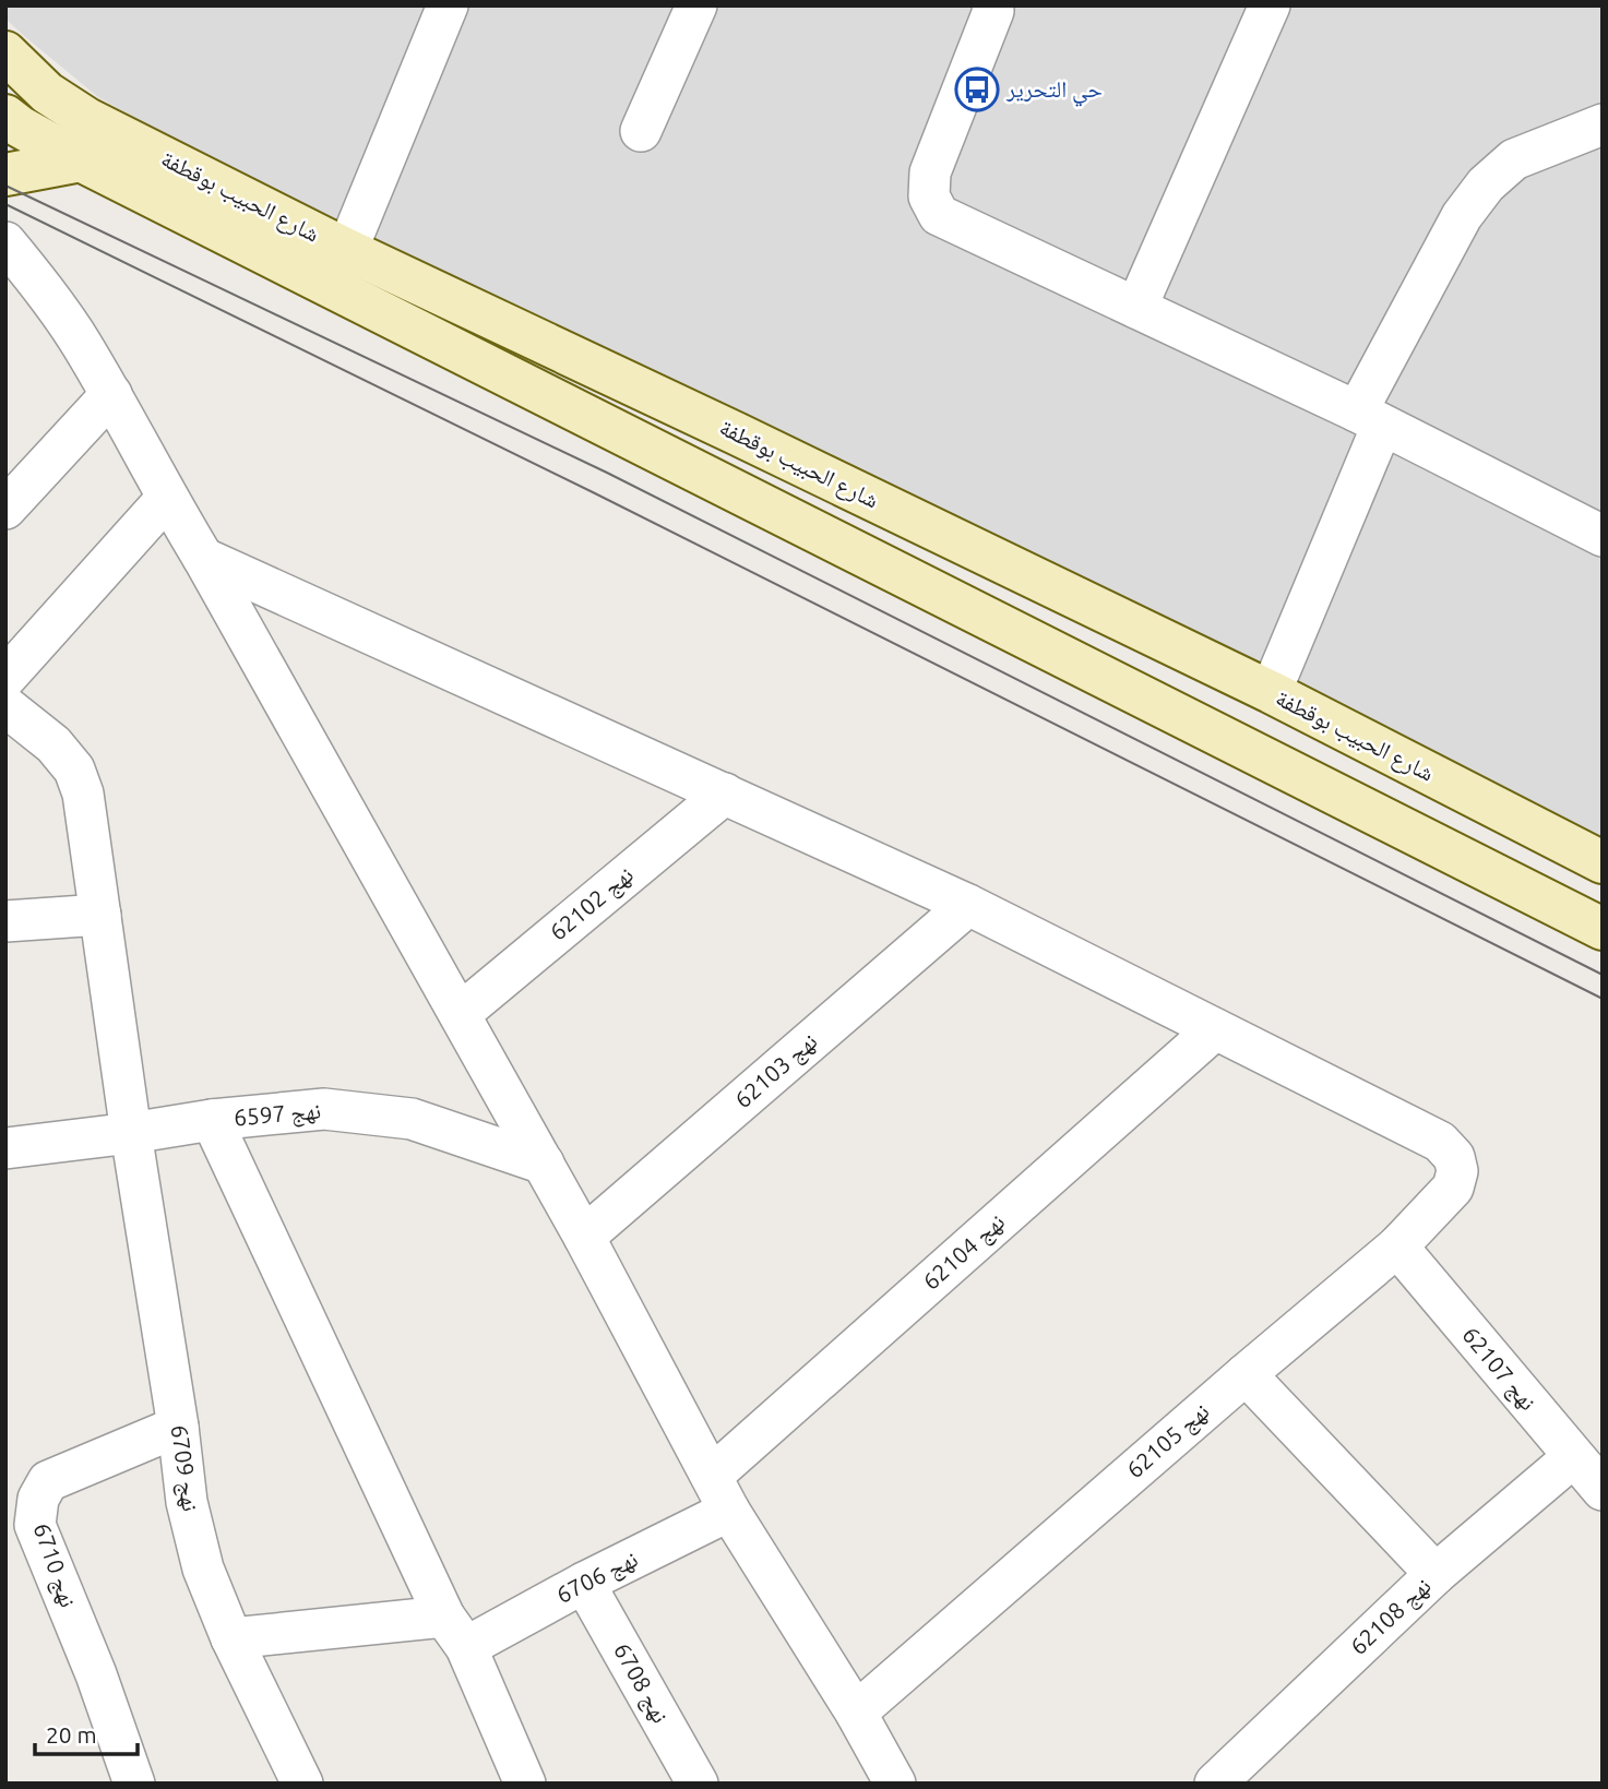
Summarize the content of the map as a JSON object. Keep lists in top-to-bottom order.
{
  "streets": {
    "main road": ["شارع الحبيب بوقطفة"],
    "street": [
      "نهج 62102",
      "نهج 62103",
      "نهج 6597",
      "نهج 62104",
      "نهج 62107",
      "نهج 62105",
      "نهج 6709",
      "نهج 6710",
      "نهج 6706",
      "نهج 62108",
      "نهج 6708"
    ]
  },
  "crossings": [
    ["نهج 6597", "نهج 6709"],
    ["نهج 62104", "نهج 62105"],
    ["نهج 62104", "نهج 6706"],
    ["نهج 62107", "نهج 62105"],
    ["نهج 62107", "نهج 62108"],
    ["نهج 6709", "نهج 6710"],
    ["نهج 6706", "نهج 6708"]
  ],
  "places": {
    "bus stop": ["حي التحرير"]
  },
  "scale_bar": "20 m"
}
